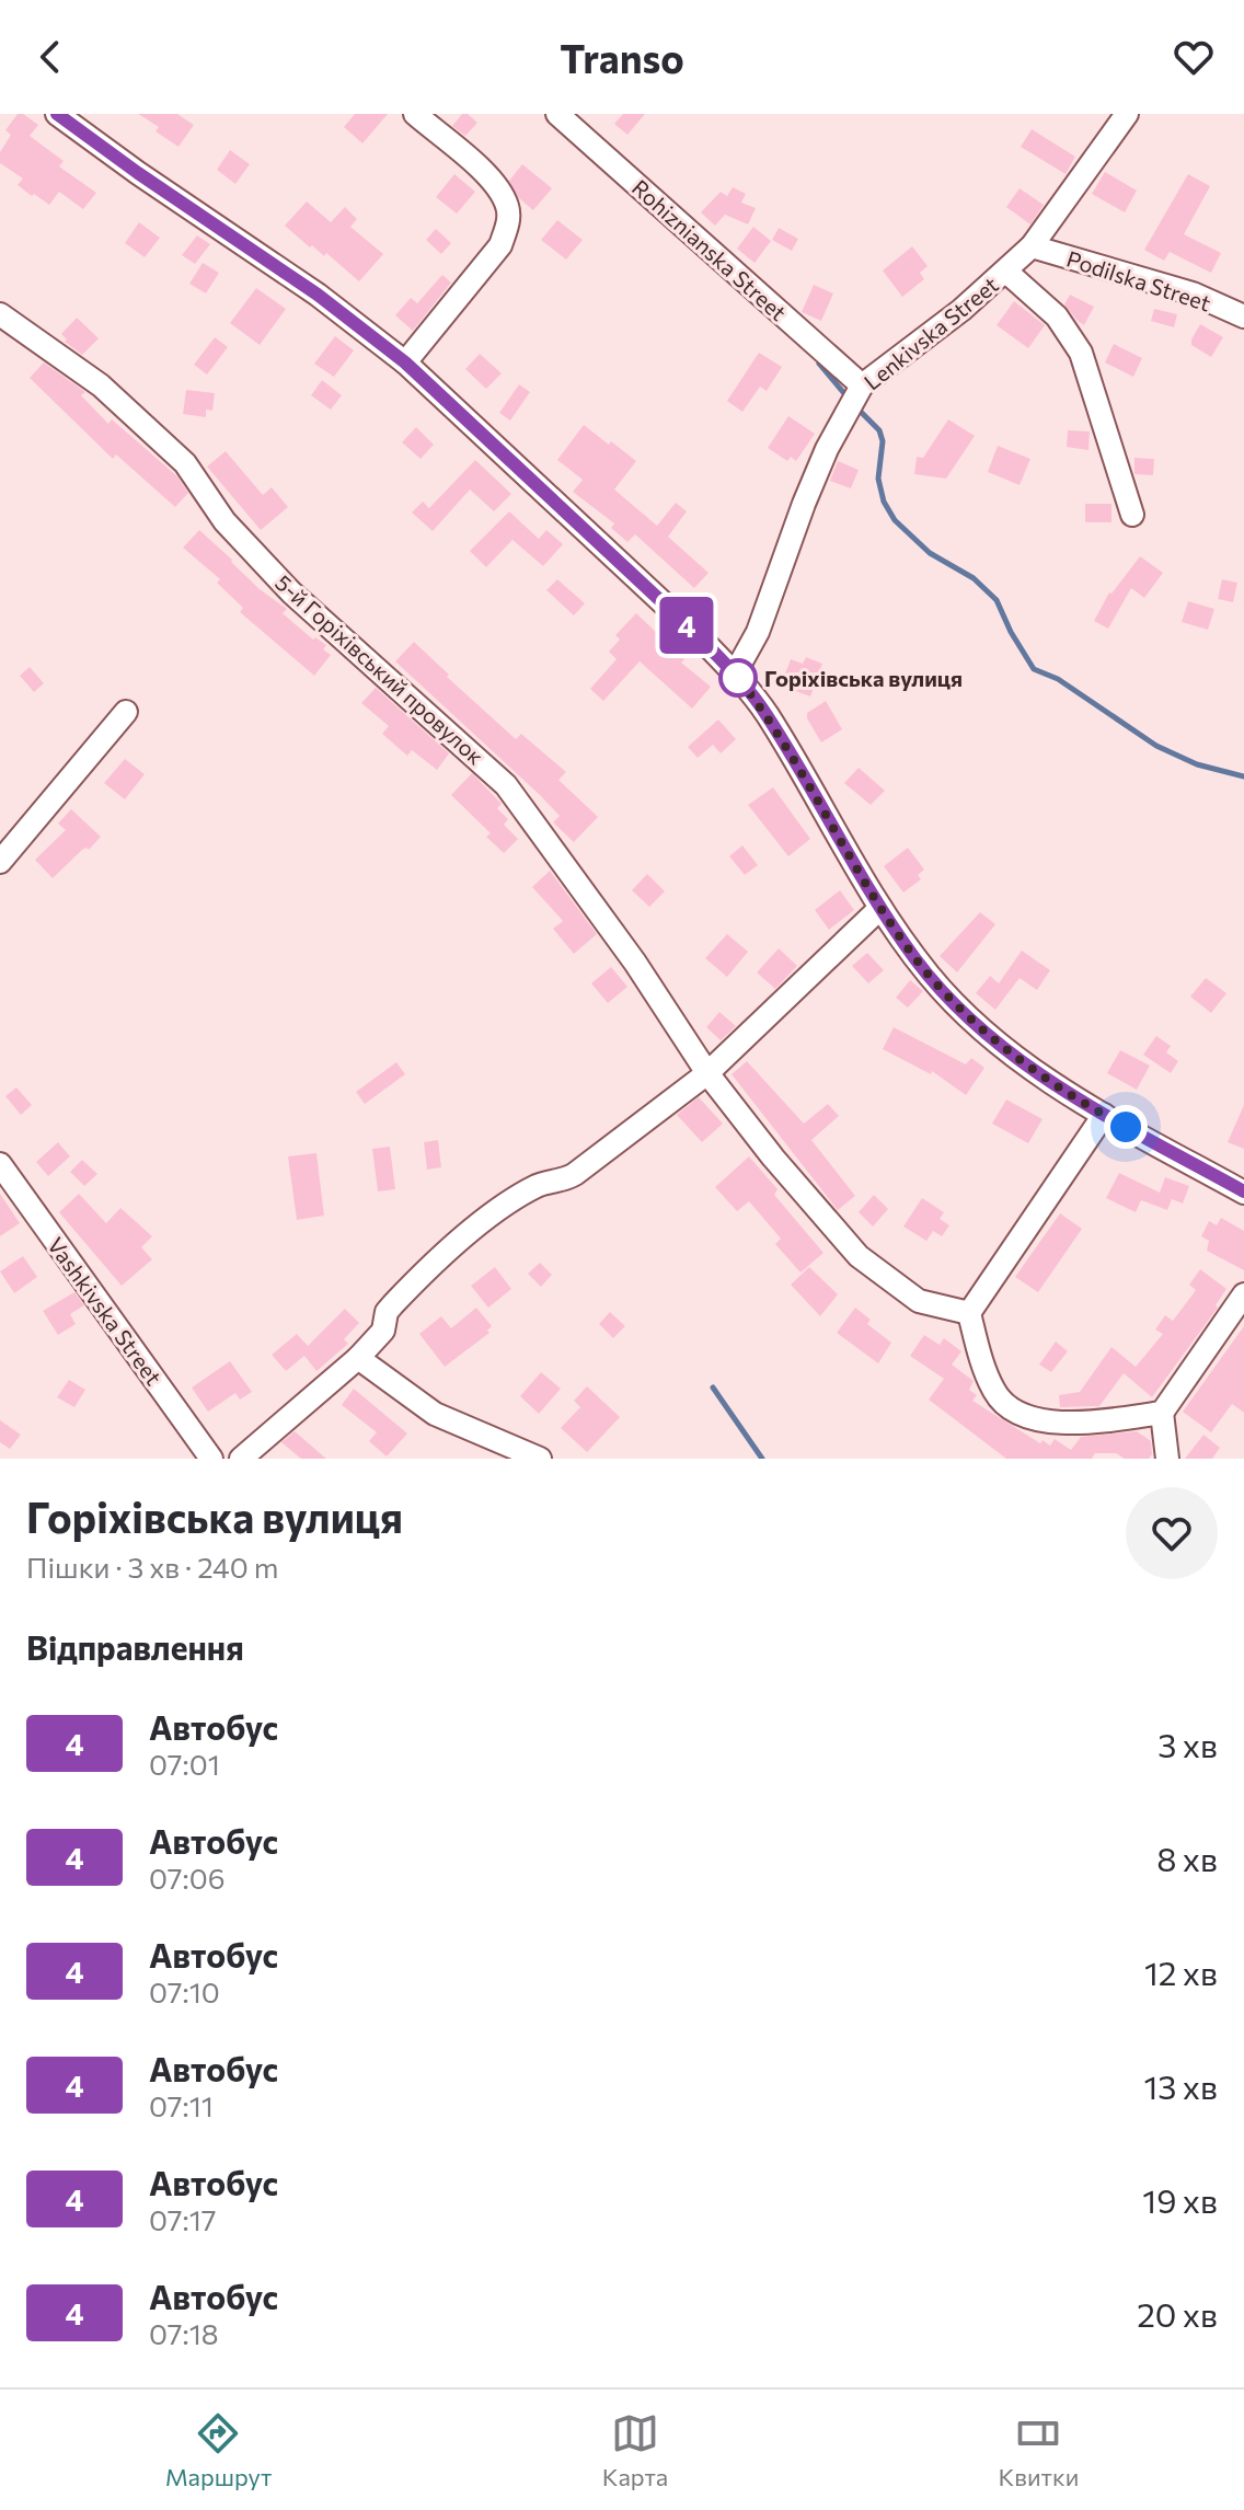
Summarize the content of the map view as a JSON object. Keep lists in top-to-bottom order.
{
  "streets": {
    "street": [
      "Rohiznianska Street",
      "Podilska Street",
      "Lenkivska Street",
      "5-й Горіхівський провулок",
      "Vashkivska Street"
    ]
  },
  "crossings": [
    ["Rohiznianska Street", "Lenkivska Street"],
    ["Podilska Street", "Lenkivska Street"]
  ],
  "places": ["Горіхівська вулиця"],
  "lines": ["bus line 4"],
  "page": {
    "header": "Transo",
    "on_map": "4",
    "heading": [
      ["Горіхівська вулиця", "Пішки · 3 хв · 240 m"],
      "Відправлення"
    ],
    "list": [
      {
        "mark": "4",
        "name": "Автобус",
        "note": "07:01",
        "value": "3 хв"
      },
      {
        "mark": "4",
        "name": "Автобус",
        "note": "07:06",
        "value": "8 хв"
      },
      {
        "mark": "4",
        "name": "Автобус",
        "note": "07:10",
        "value": "12 хв"
      },
      {
        "mark": "4",
        "name": "Автобус",
        "note": "07:11",
        "value": "13 хв"
      },
      {
        "mark": "4",
        "name": "Автобус",
        "note": "07:17",
        "value": "19 хв"
      },
      {
        "mark": "4",
        "name": "Автобус",
        "note": "07:18",
        "value": "20 хв"
      }
    ],
    "tabs": ["Маршрут", "Карта", "Квитки"]
  }
}
